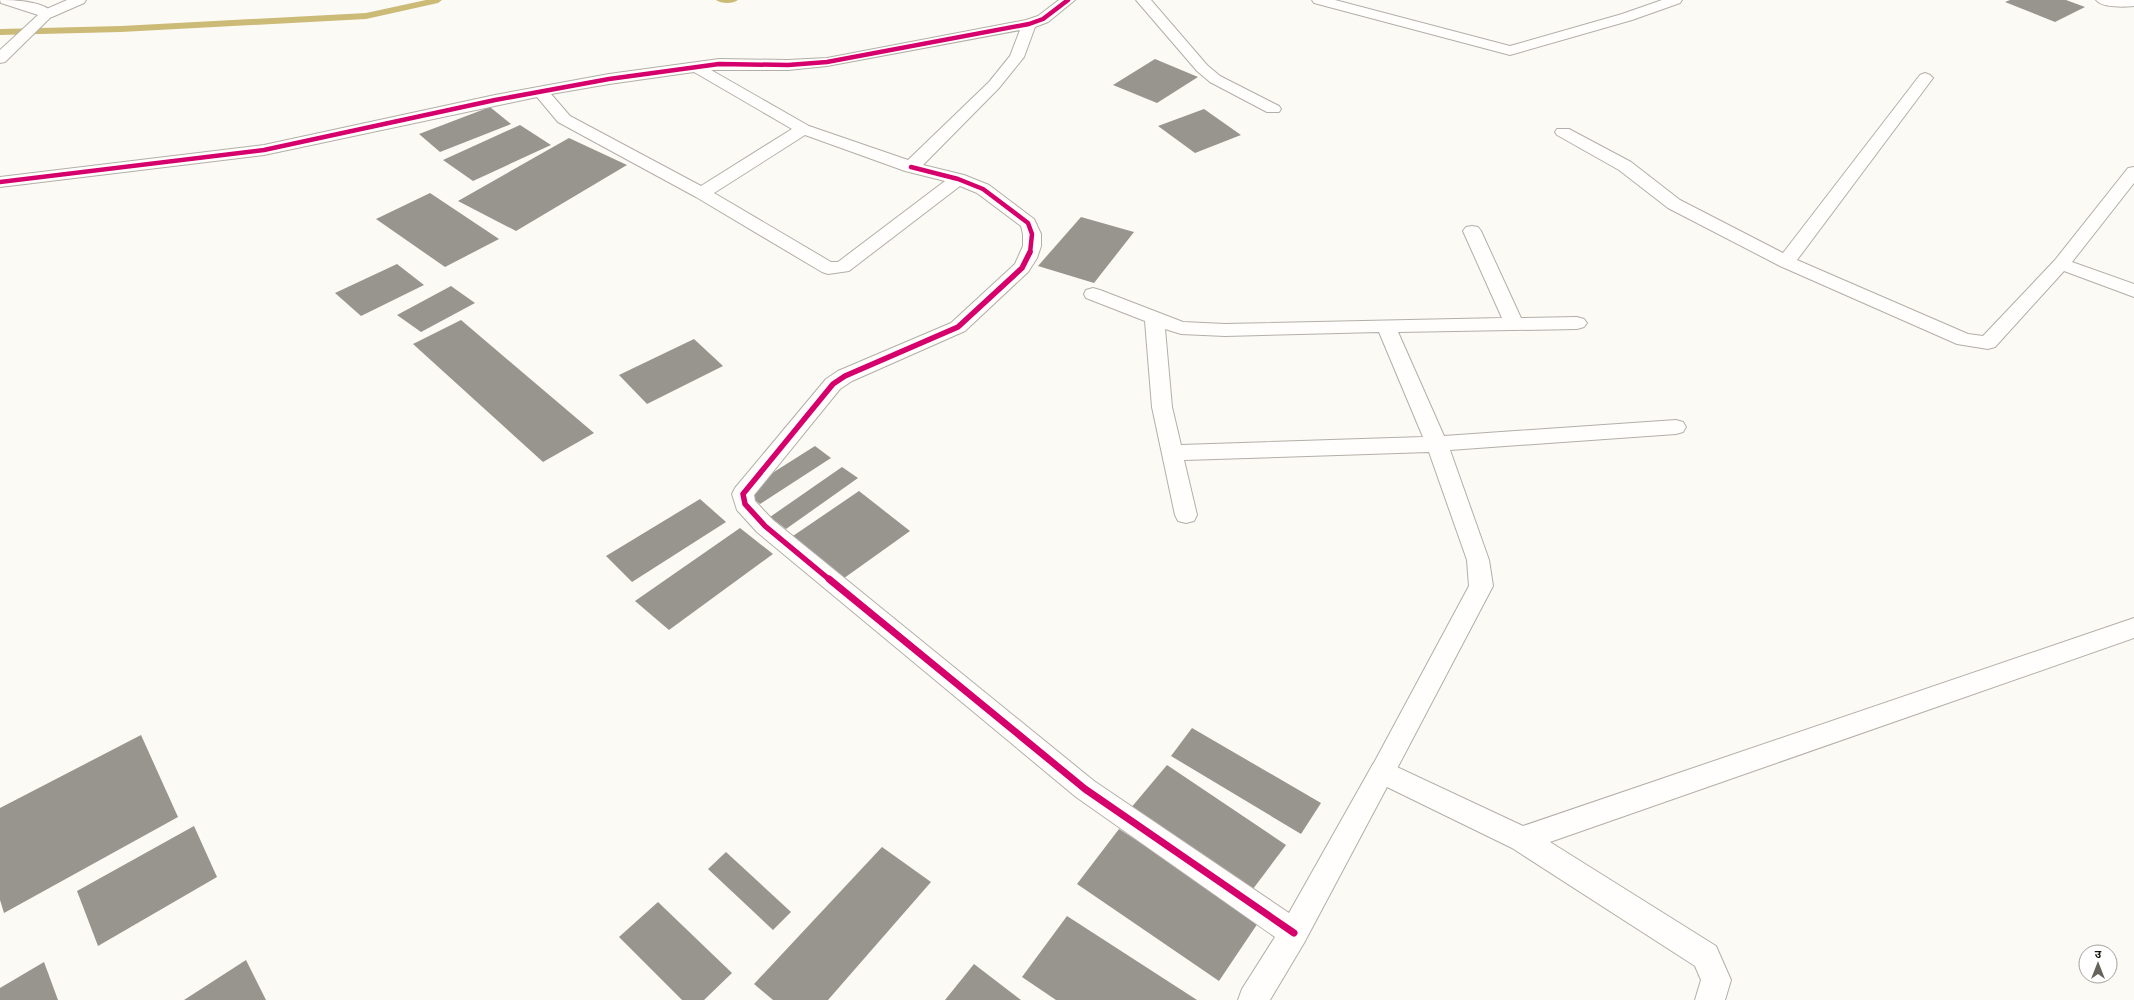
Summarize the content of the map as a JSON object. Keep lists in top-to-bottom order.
{
  "north": "top"
}
